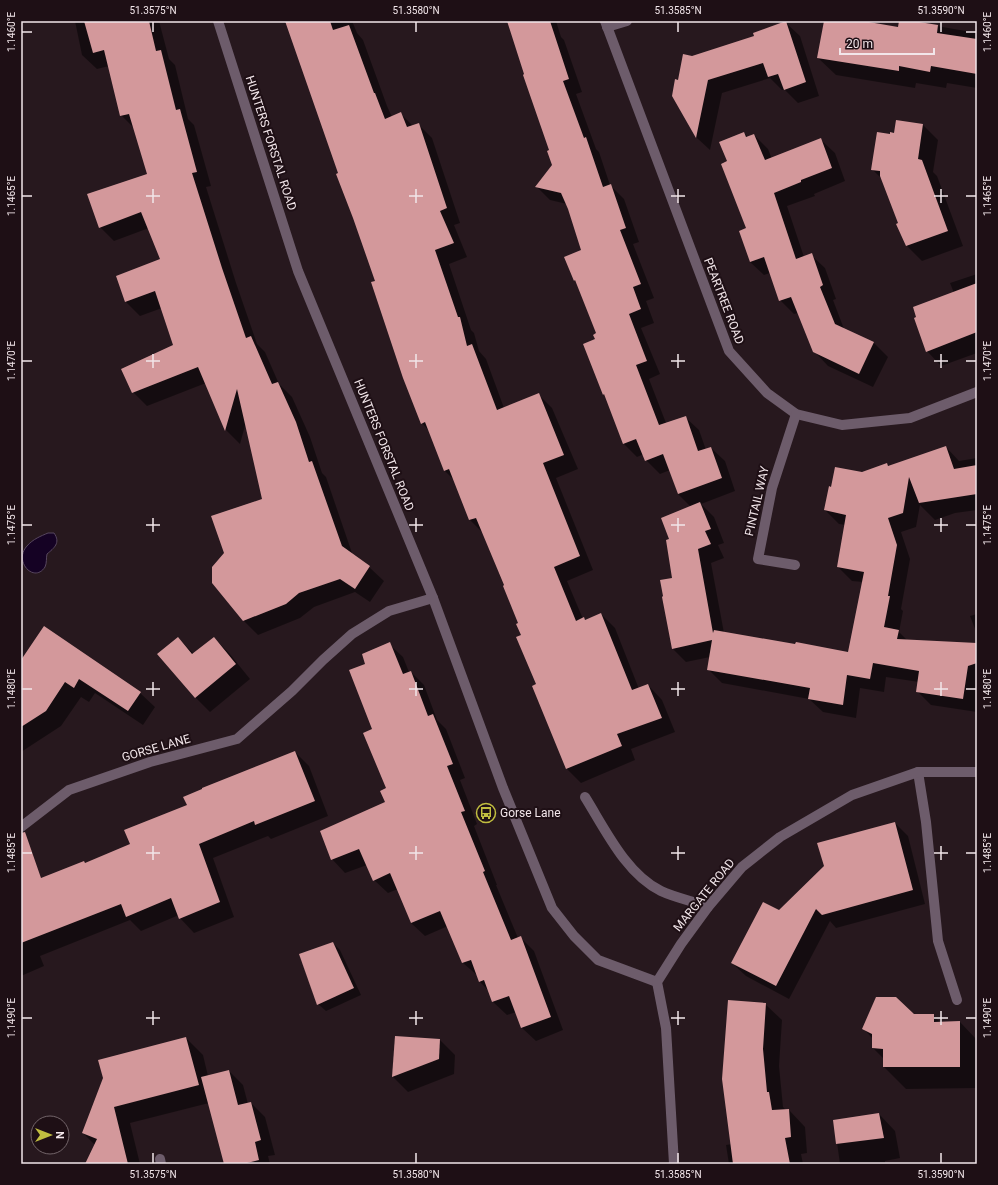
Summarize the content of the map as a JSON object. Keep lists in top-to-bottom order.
{
  "streets": {
    "street": [
      "HUNTERS FORSTAL ROAD",
      "PEARTREE ROAD",
      "PINTAIL WAY",
      "GORSE LANE",
      "MARGATE ROAD"
    ]
  },
  "crossings": [
    ["HUNTERS FORSTAL ROAD", "GORSE LANE"],
    ["HUNTERS FORSTAL ROAD", "MARGATE ROAD"],
    ["PEARTREE ROAD", "PINTAIL WAY"]
  ],
  "places": {
    "bus stop": ["Gorse Lane"]
  },
  "scale_bar": "20 m",
  "north": "right",
  "coordinates": [
    "51.3575°N",
    "51.3580°N",
    "51.3585°N",
    "51.3590°N",
    "1.1460°E",
    "1.1465°E",
    "1.1470°E",
    "1.1475°E",
    "1.1480°E",
    "1.1485°E",
    "1.1490°E"
  ]
}
